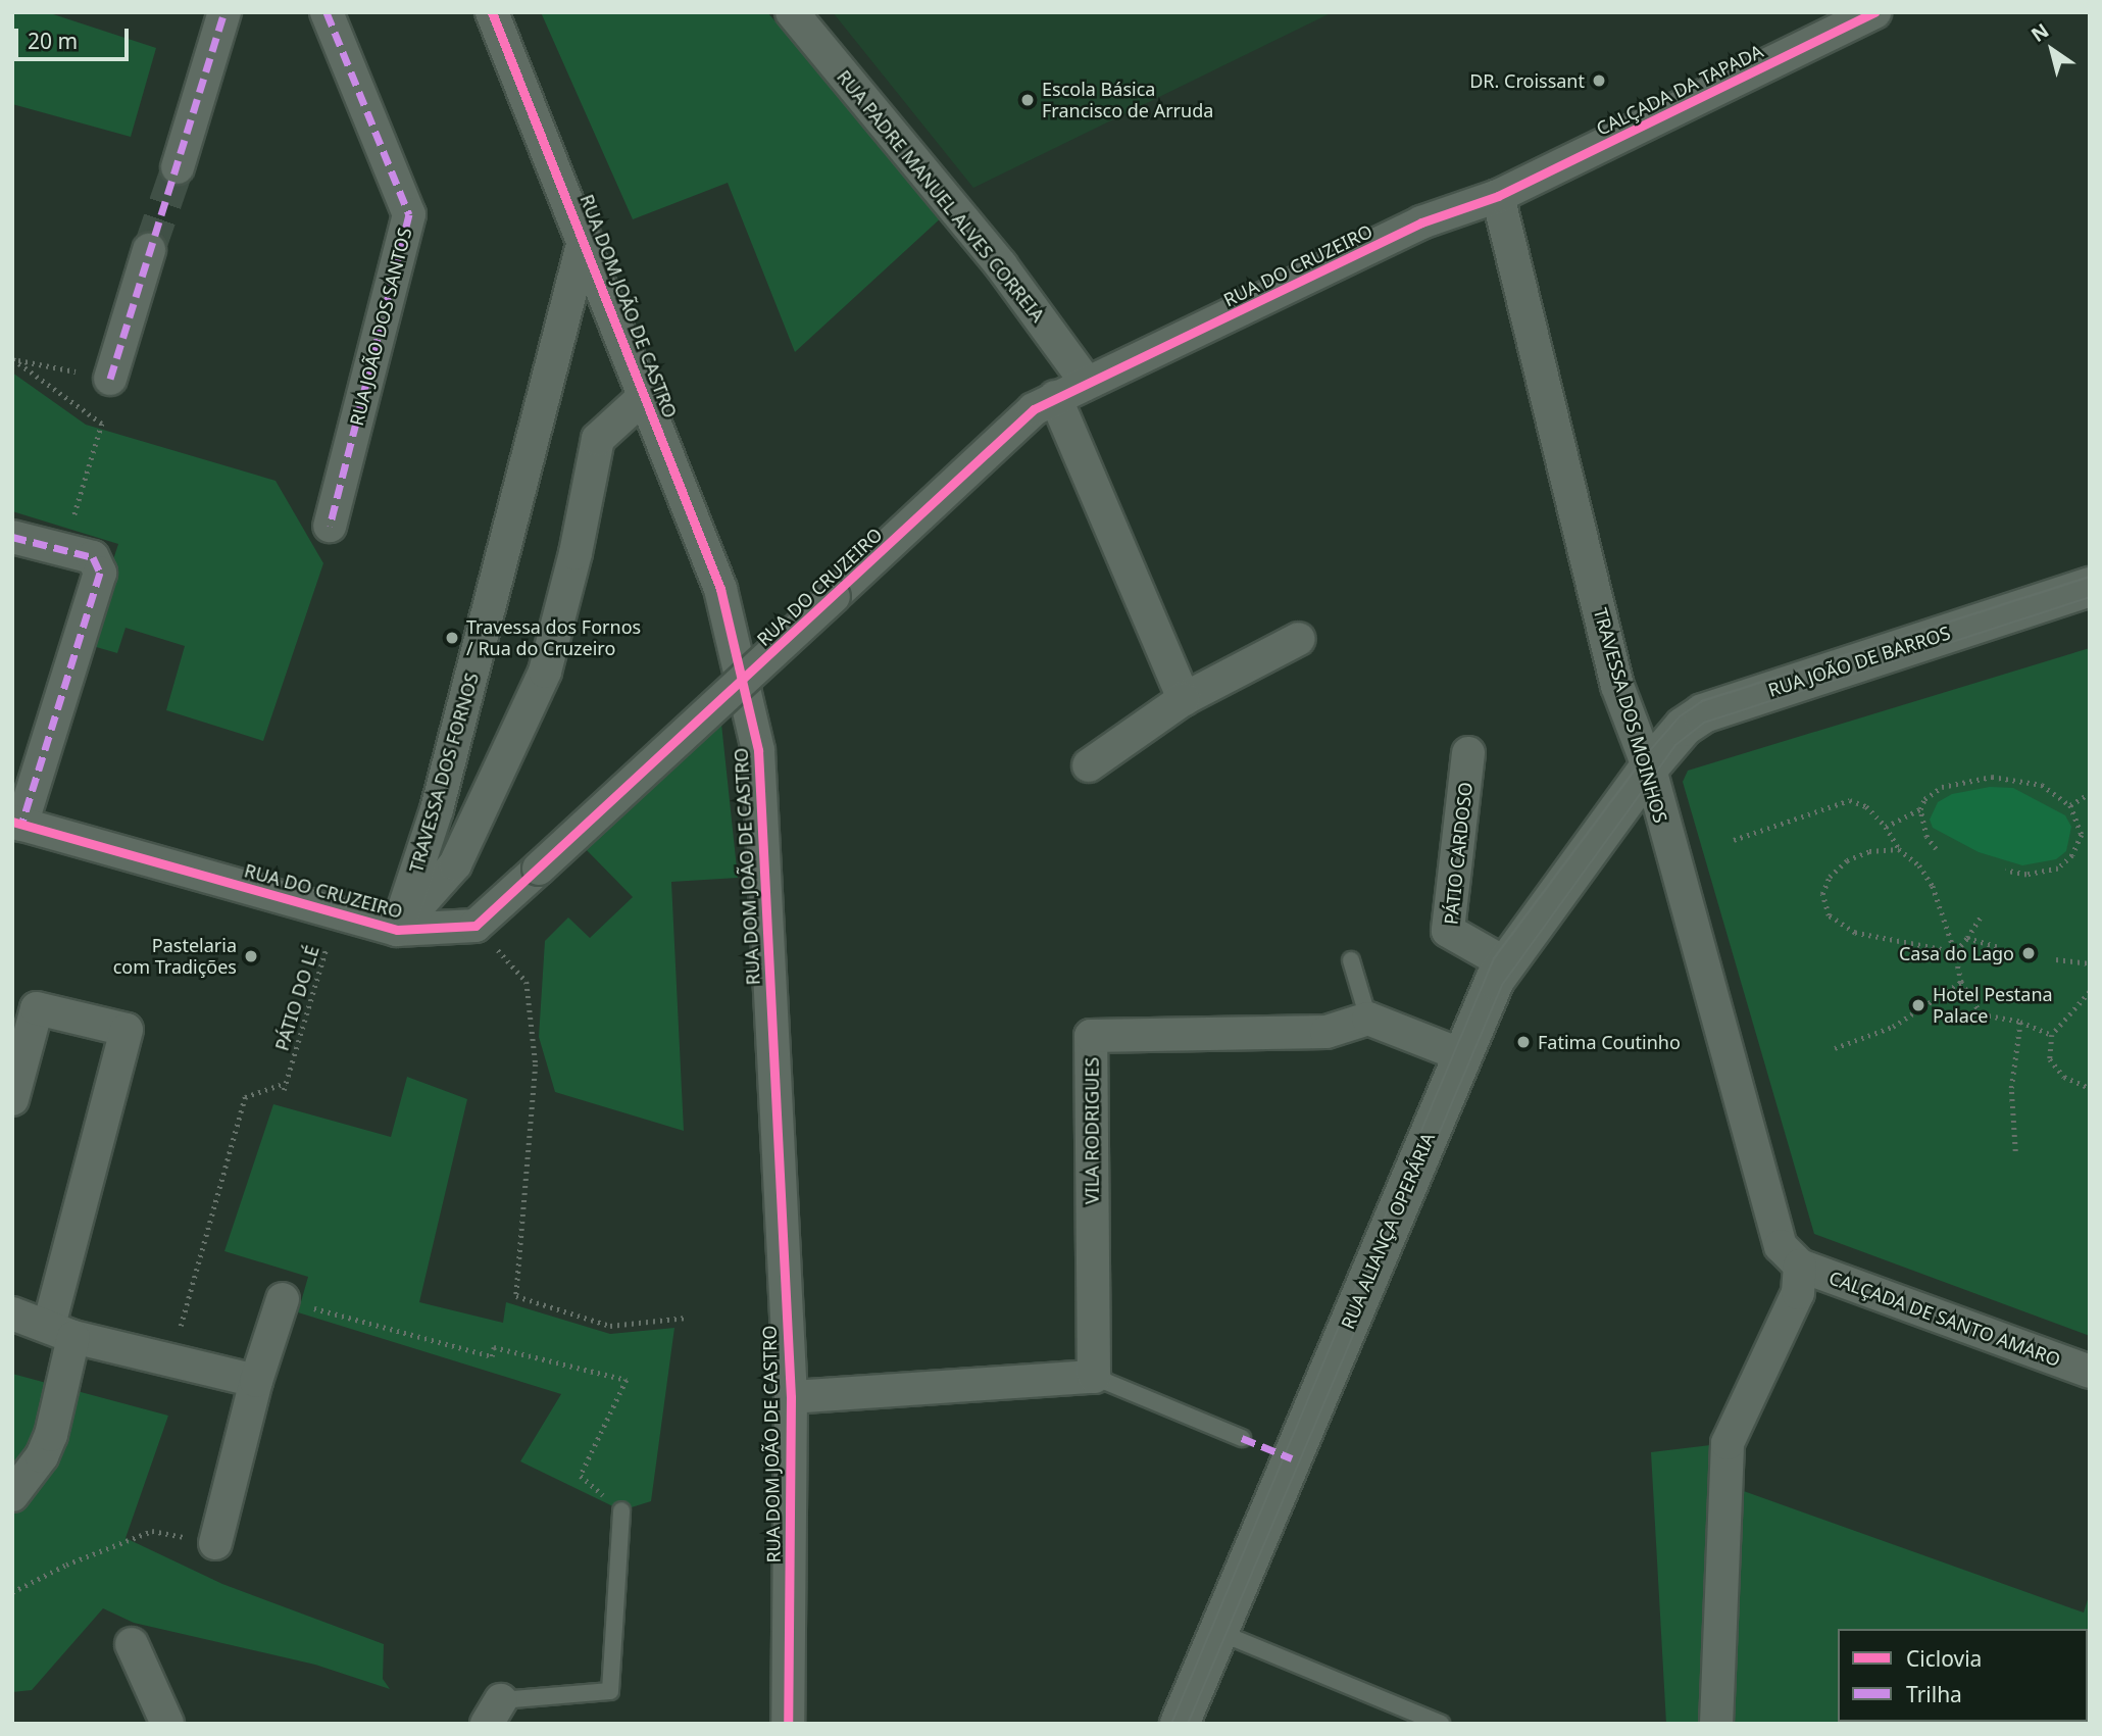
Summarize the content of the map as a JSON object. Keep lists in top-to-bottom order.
{
  "streets": {
    "street": [
      "CALÇADA DA TAPADA",
      "RUA PADRE MANUEL ALVES CORREIA",
      "RUA DO CRUZEIRO",
      "RUA DOM JOÃO DE CASTRO",
      "RUA JOÃO DOS SANTOS",
      "RUA JOÃO DE BARROS",
      "TRAVESSA DOS MOINHOS",
      "TRAVESSA DOS FORNOS",
      "PÁTIO CARDOSO",
      "VILA RODRIGUES",
      "RUA ALIANÇA OPERÁRIA",
      "CALÇADA DE SANTO AMARO"
    ],
    "path": ["PÁTIO DO LÉ"]
  },
  "crossings": [
    ["CALÇADA DA TAPADA", "RUA DO CRUZEIRO"],
    ["CALÇADA DA TAPADA", "TRAVESSA DOS MOINHOS"],
    ["RUA PADRE MANUEL ALVES CORREIA", "RUA DO CRUZEIRO"],
    ["RUA DO CRUZEIRO", "TRAVESSA DOS MOINHOS"],
    ["RUA DO CRUZEIRO", "TRAVESSA DOS FORNOS"],
    ["RUA DO CRUZEIRO", "PÁTIO DO LÉ"],
    ["RUA DOM JOÃO DE CASTRO", "TRAVESSA DOS FORNOS"],
    ["RUA JOÃO DE BARROS", "TRAVESSA DOS MOINHOS"],
    ["RUA JOÃO DE BARROS", "RUA ALIANÇA OPERÁRIA"],
    ["TRAVESSA DOS MOINHOS", "RUA ALIANÇA OPERÁRIA"],
    ["TRAVESSA DOS MOINHOS", "CALÇADA DE SANTO AMARO"],
    ["PÁTIO CARDOSO", "RUA ALIANÇA OPERÁRIA"]
  ],
  "places": [
    "DR. Croissant",
    "Escola Básica Francisco de Arruda",
    "Travessa dos Fornos / Rua do Cruzeiro",
    "Casa do Lago",
    "Pastelaria com Tradições",
    "Hotel Pestana Palace",
    "Fatima Coutinho"
  ],
  "legend": ["Ciclovia", "Trilha"],
  "scale_bar": "20 m",
  "north": "top left"
}
